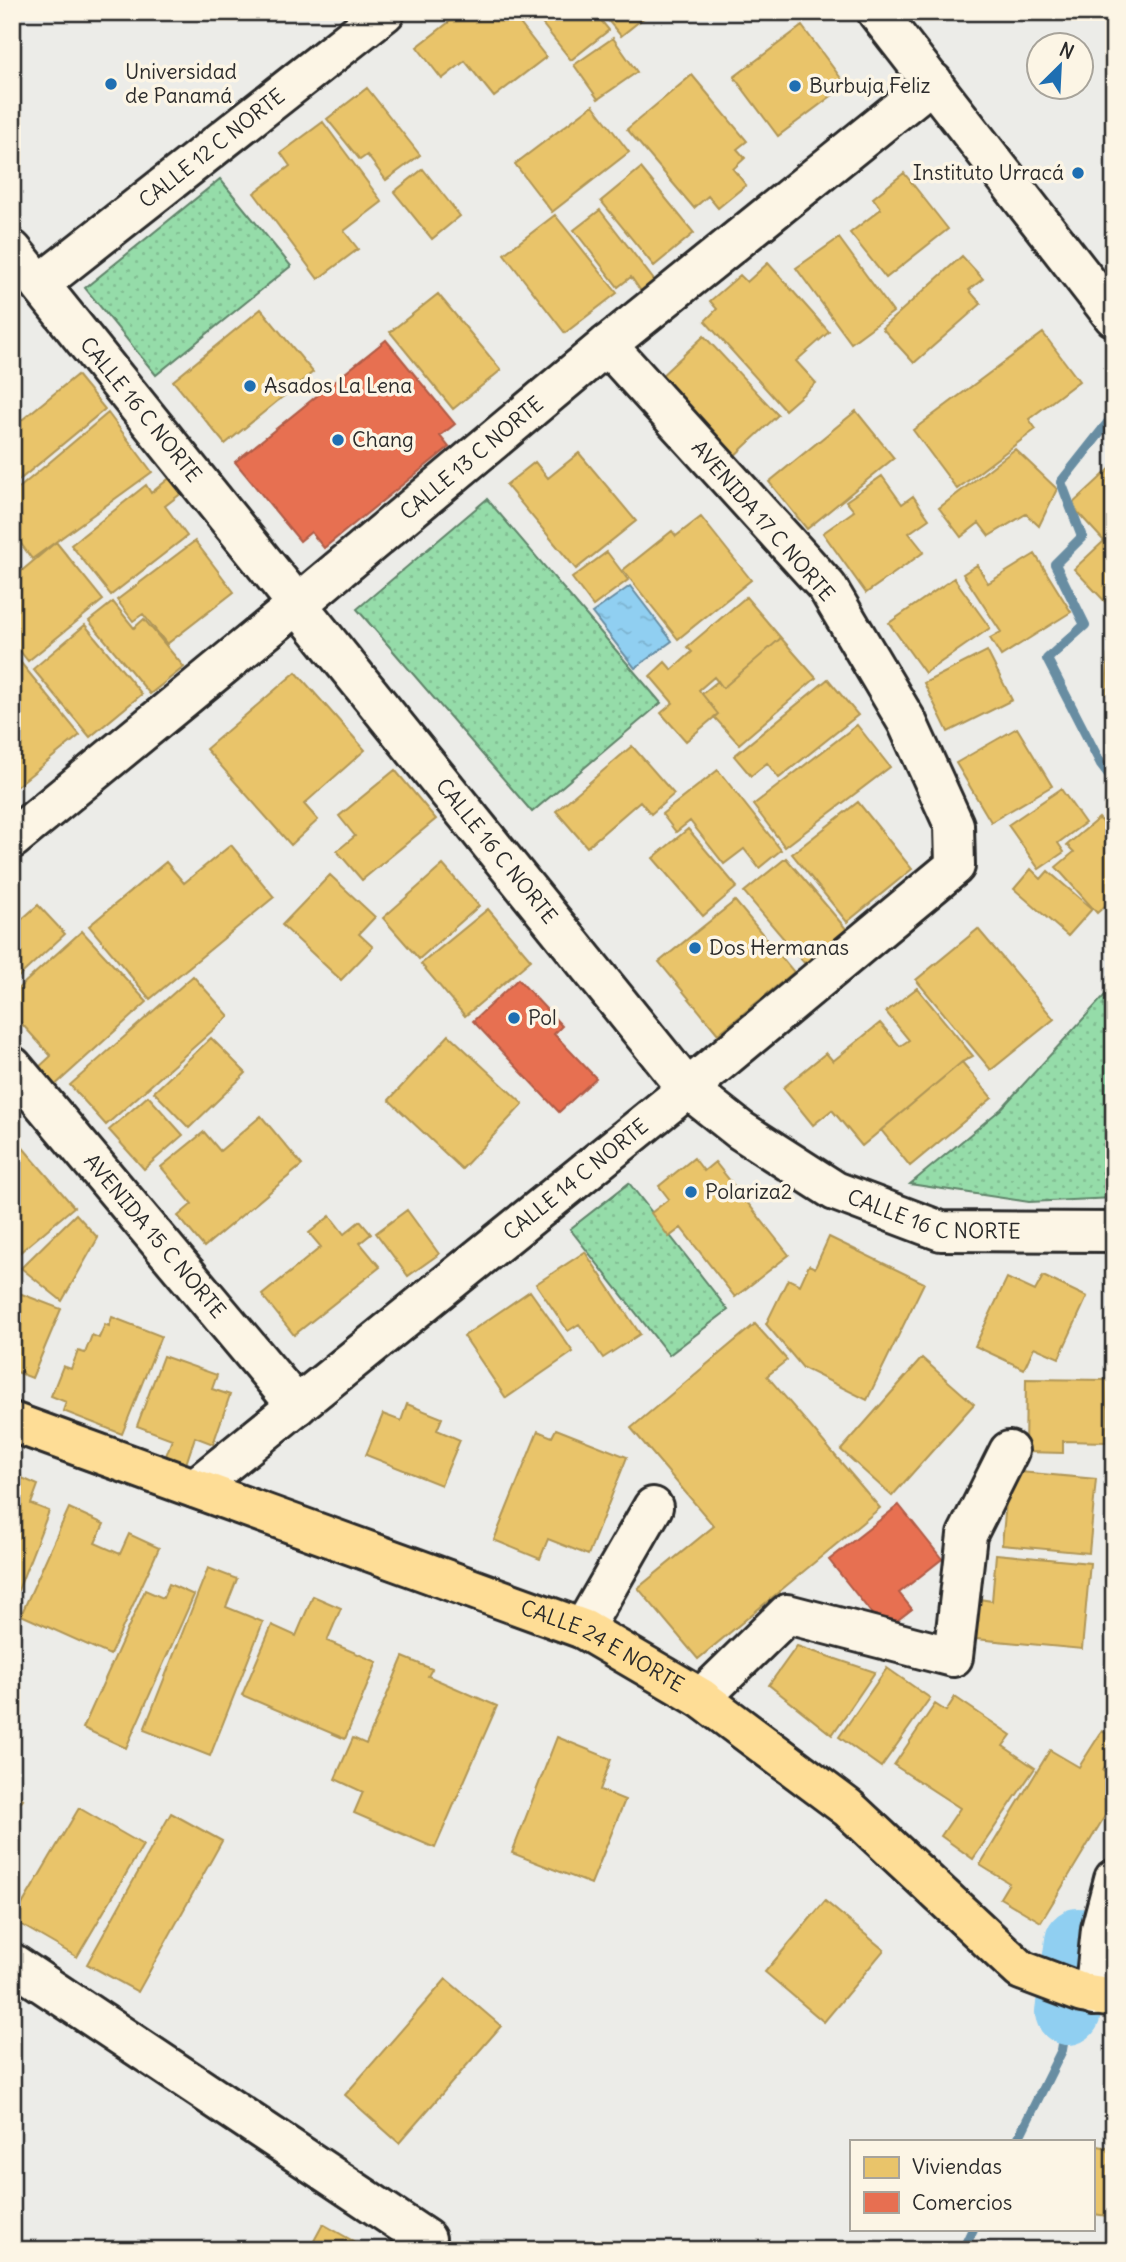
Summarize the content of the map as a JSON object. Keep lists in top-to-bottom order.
{
  "streets": {
    "main road": ["CALLE 24 E NORTE"],
    "street": [
      "CALLE 12 C NORTE",
      "CALLE 16 C NORTE",
      "CALLE 13 C NORTE",
      "AVENIDA 17 C NORTE",
      "CALLE 14 C NORTE",
      "AVENIDA 15 C NORTE"
    ]
  },
  "crossings": [
    ["CALLE 12 C NORTE", "CALLE 16 C NORTE"],
    ["CALLE 16 C NORTE", "CALLE 13 C NORTE"],
    ["CALLE 16 C NORTE", "CALLE 14 C NORTE"],
    ["CALLE 13 C NORTE", "AVENIDA 17 C NORTE"],
    ["AVENIDA 17 C NORTE", "CALLE 14 C NORTE"],
    ["CALLE 14 C NORTE", "AVENIDA 15 C NORTE"],
    ["CALLE 14 C NORTE", "CALLE 24 E NORTE"]
  ],
  "places": [
    "Universidad de Panamá",
    "Burbuja Feliz",
    "Instituto Urracá",
    "Asados La Lena",
    "Chang",
    "Dos Hermanas",
    "Pol",
    "Polariza2"
  ],
  "legend": ["Viviendas", "Comercios"],
  "north": "top right"
}
